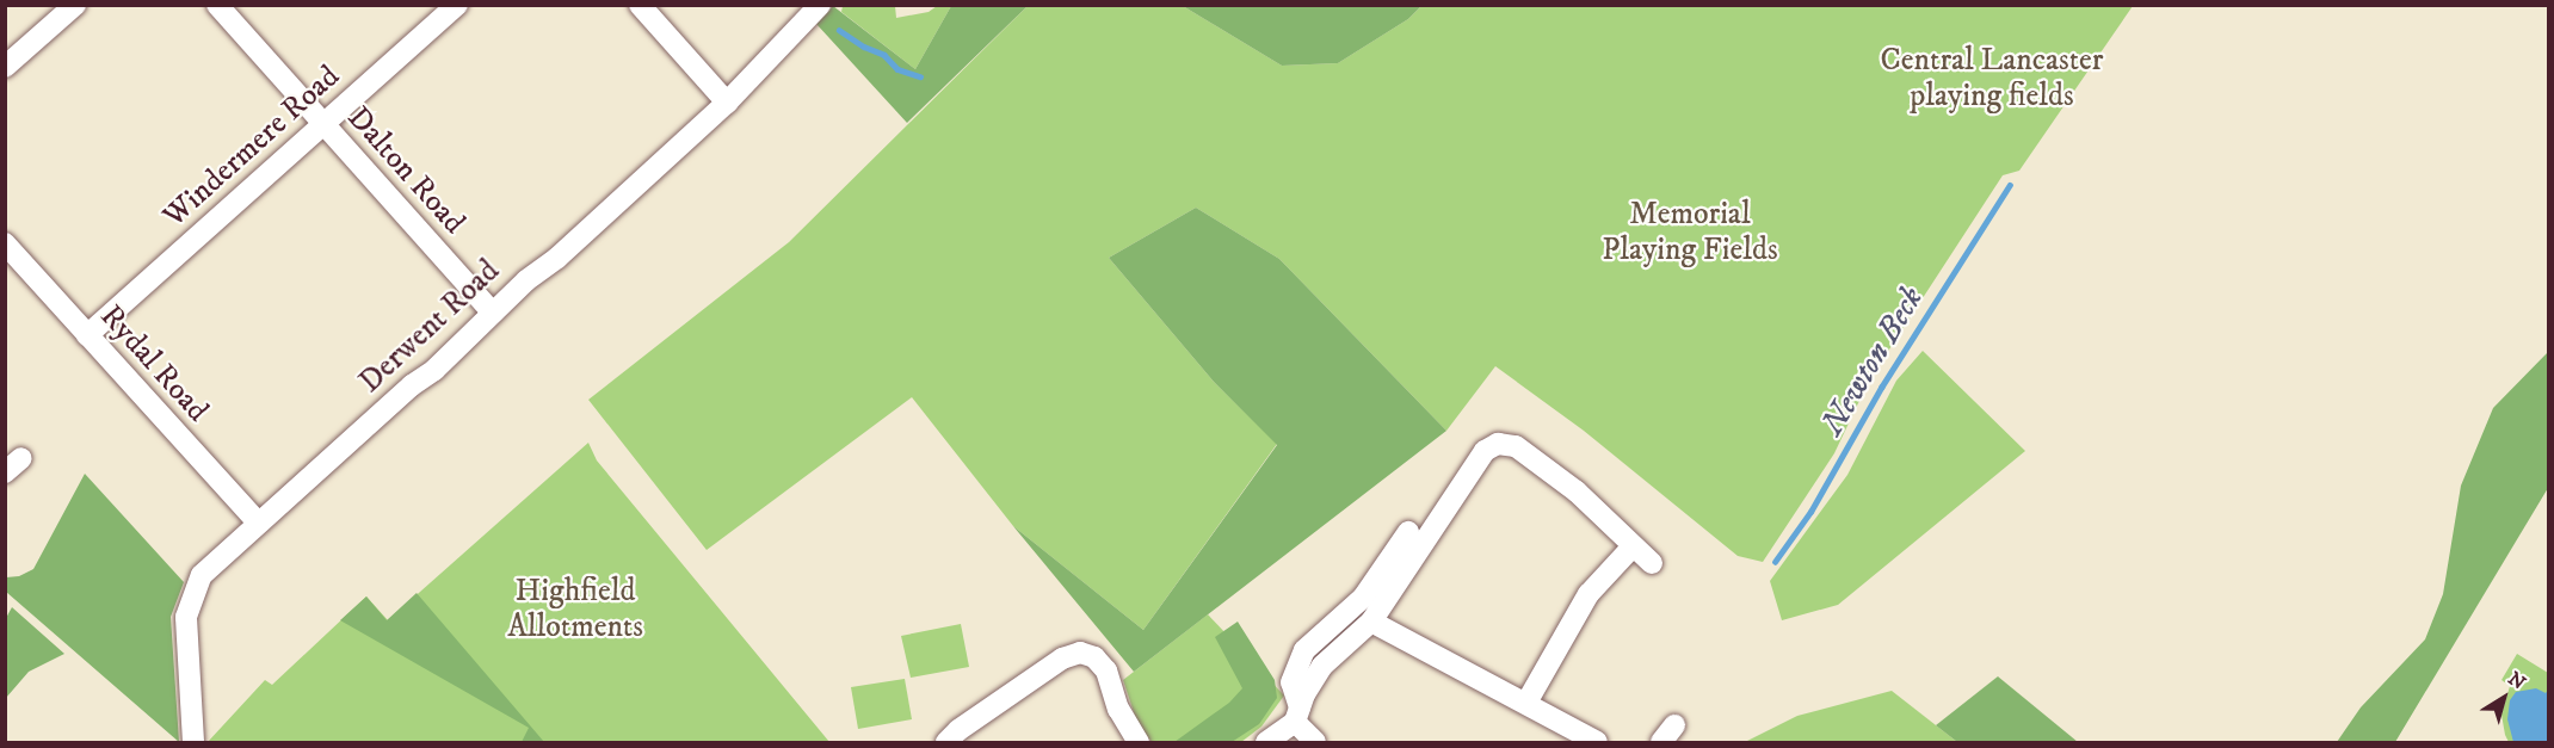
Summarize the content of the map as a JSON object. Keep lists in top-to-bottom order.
{
  "streets": {
    "street": [
      "Windermere Road",
      "Dalton Road",
      "Derwent Road",
      "Rydal Road"
    ]
  },
  "crossings": [
    ["Windermere Road", "Dalton Road"],
    ["Windermere Road", "Rydal Road"],
    ["Dalton Road", "Derwent Road"],
    ["Derwent Road", "Rydal Road"]
  ],
  "water": ["Newton Beck"],
  "parks": ["Central Lancaster playing fields", "Memorial Playing Fields", "Highfield Allotments"],
  "north": "top right"
}
